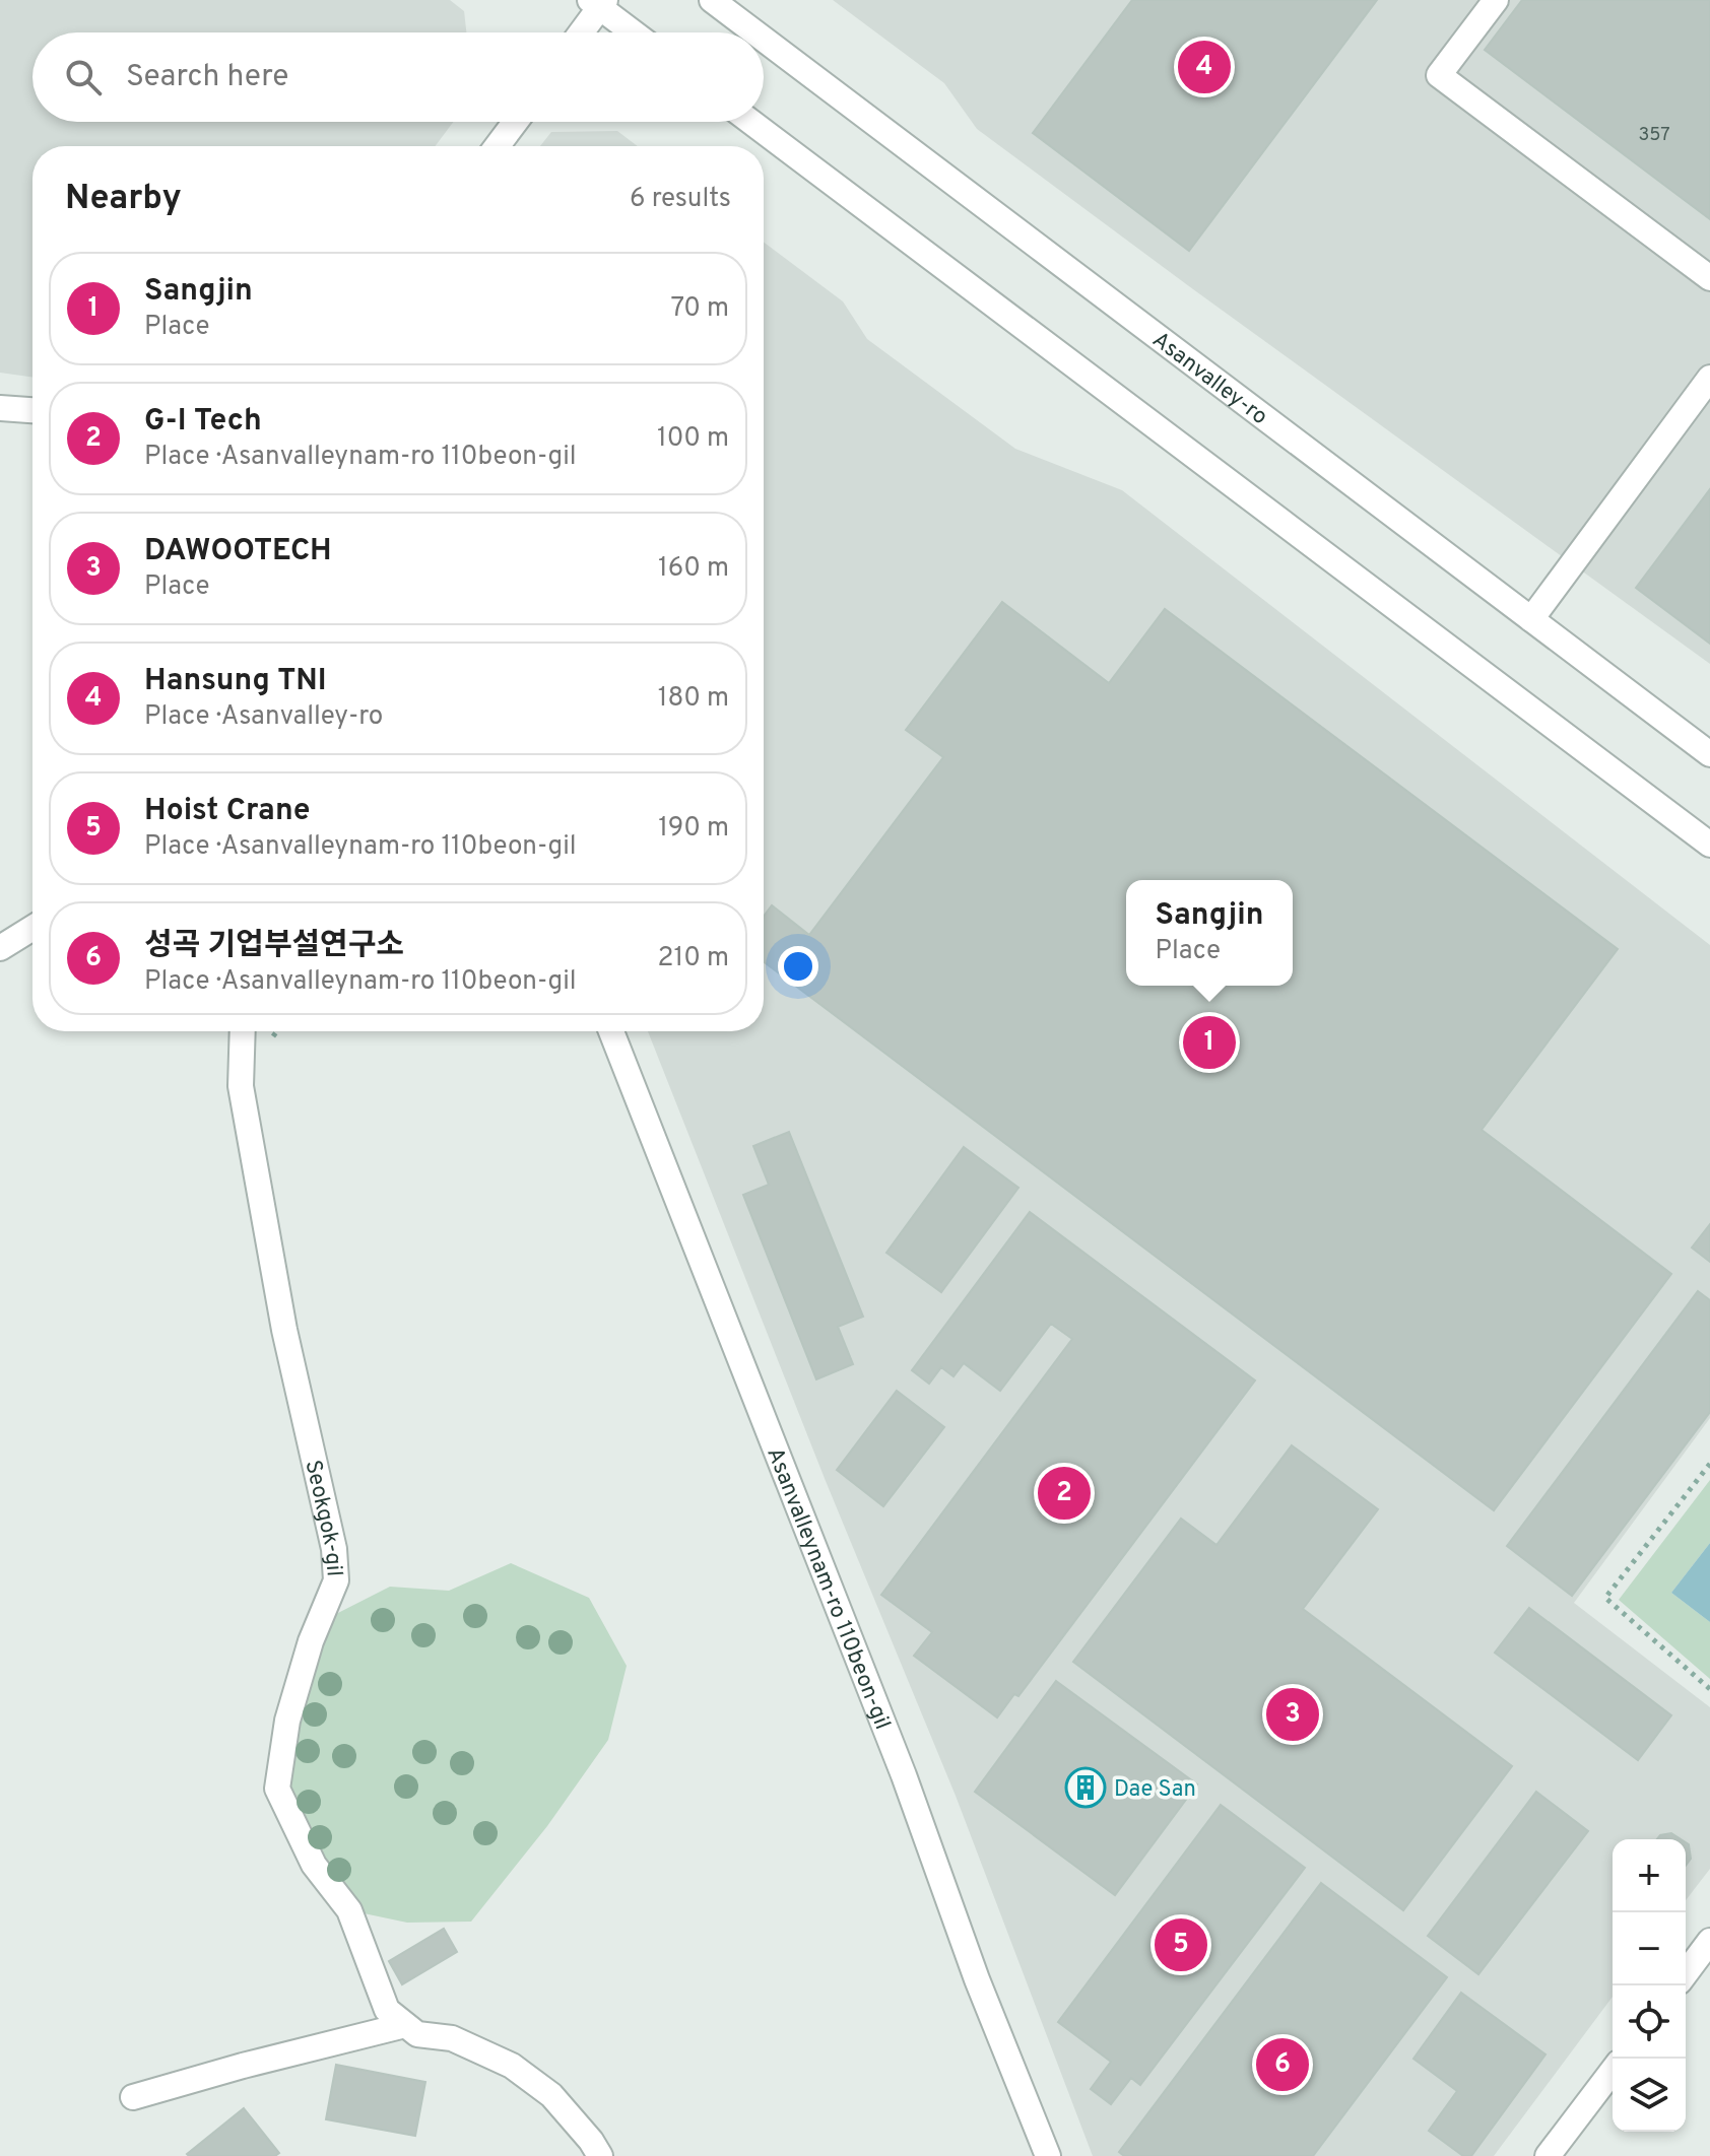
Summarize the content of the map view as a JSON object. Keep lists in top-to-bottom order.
{
  "streets": {
    "street": ["Asanvalley-ro", "Seokgok-gil", "Asanvalleynam-ro 110beon-gil"]
  },
  "places": {
    "building": ["Dae San"]
  },
  "house_numbers": ["357"],
  "page": {
    "search": "Search here",
    "pins": [
      "4",
      "1",
      "2",
      "3",
      "5",
      "6"
    ],
    "heading": ["Nearby", "6 results"],
    "list": [
      {
        "mark": "1",
        "name": "Sangjin",
        "note": "Place",
        "value": "70 m"
      },
      {
        "mark": "2",
        "name": "G-I Tech",
        "note": "Place · Asanvalleynam-ro 110beon-gil",
        "value": "100 m"
      },
      {
        "mark": "3",
        "name": "DAWOOTECH",
        "note": "Place",
        "value": "160 m"
      },
      {
        "mark": "4",
        "name": "Hansung TNI",
        "note": "Place · Asanvalley-ro",
        "value": "180 m"
      },
      {
        "mark": "5",
        "name": "Hoist Crane",
        "note": "Place · Asanvalleynam-ro 110beon-gil",
        "value": "190 m"
      },
      {
        "mark": "6",
        "name": "성곡 기업부설연구소",
        "note": "Place · Asanvalleynam-ro 110beon-gil",
        "value": "210 m"
      }
    ],
    "popup": ["Sangjin", "Place"],
    "map_buttons": ["+", "−"]
  }
}
